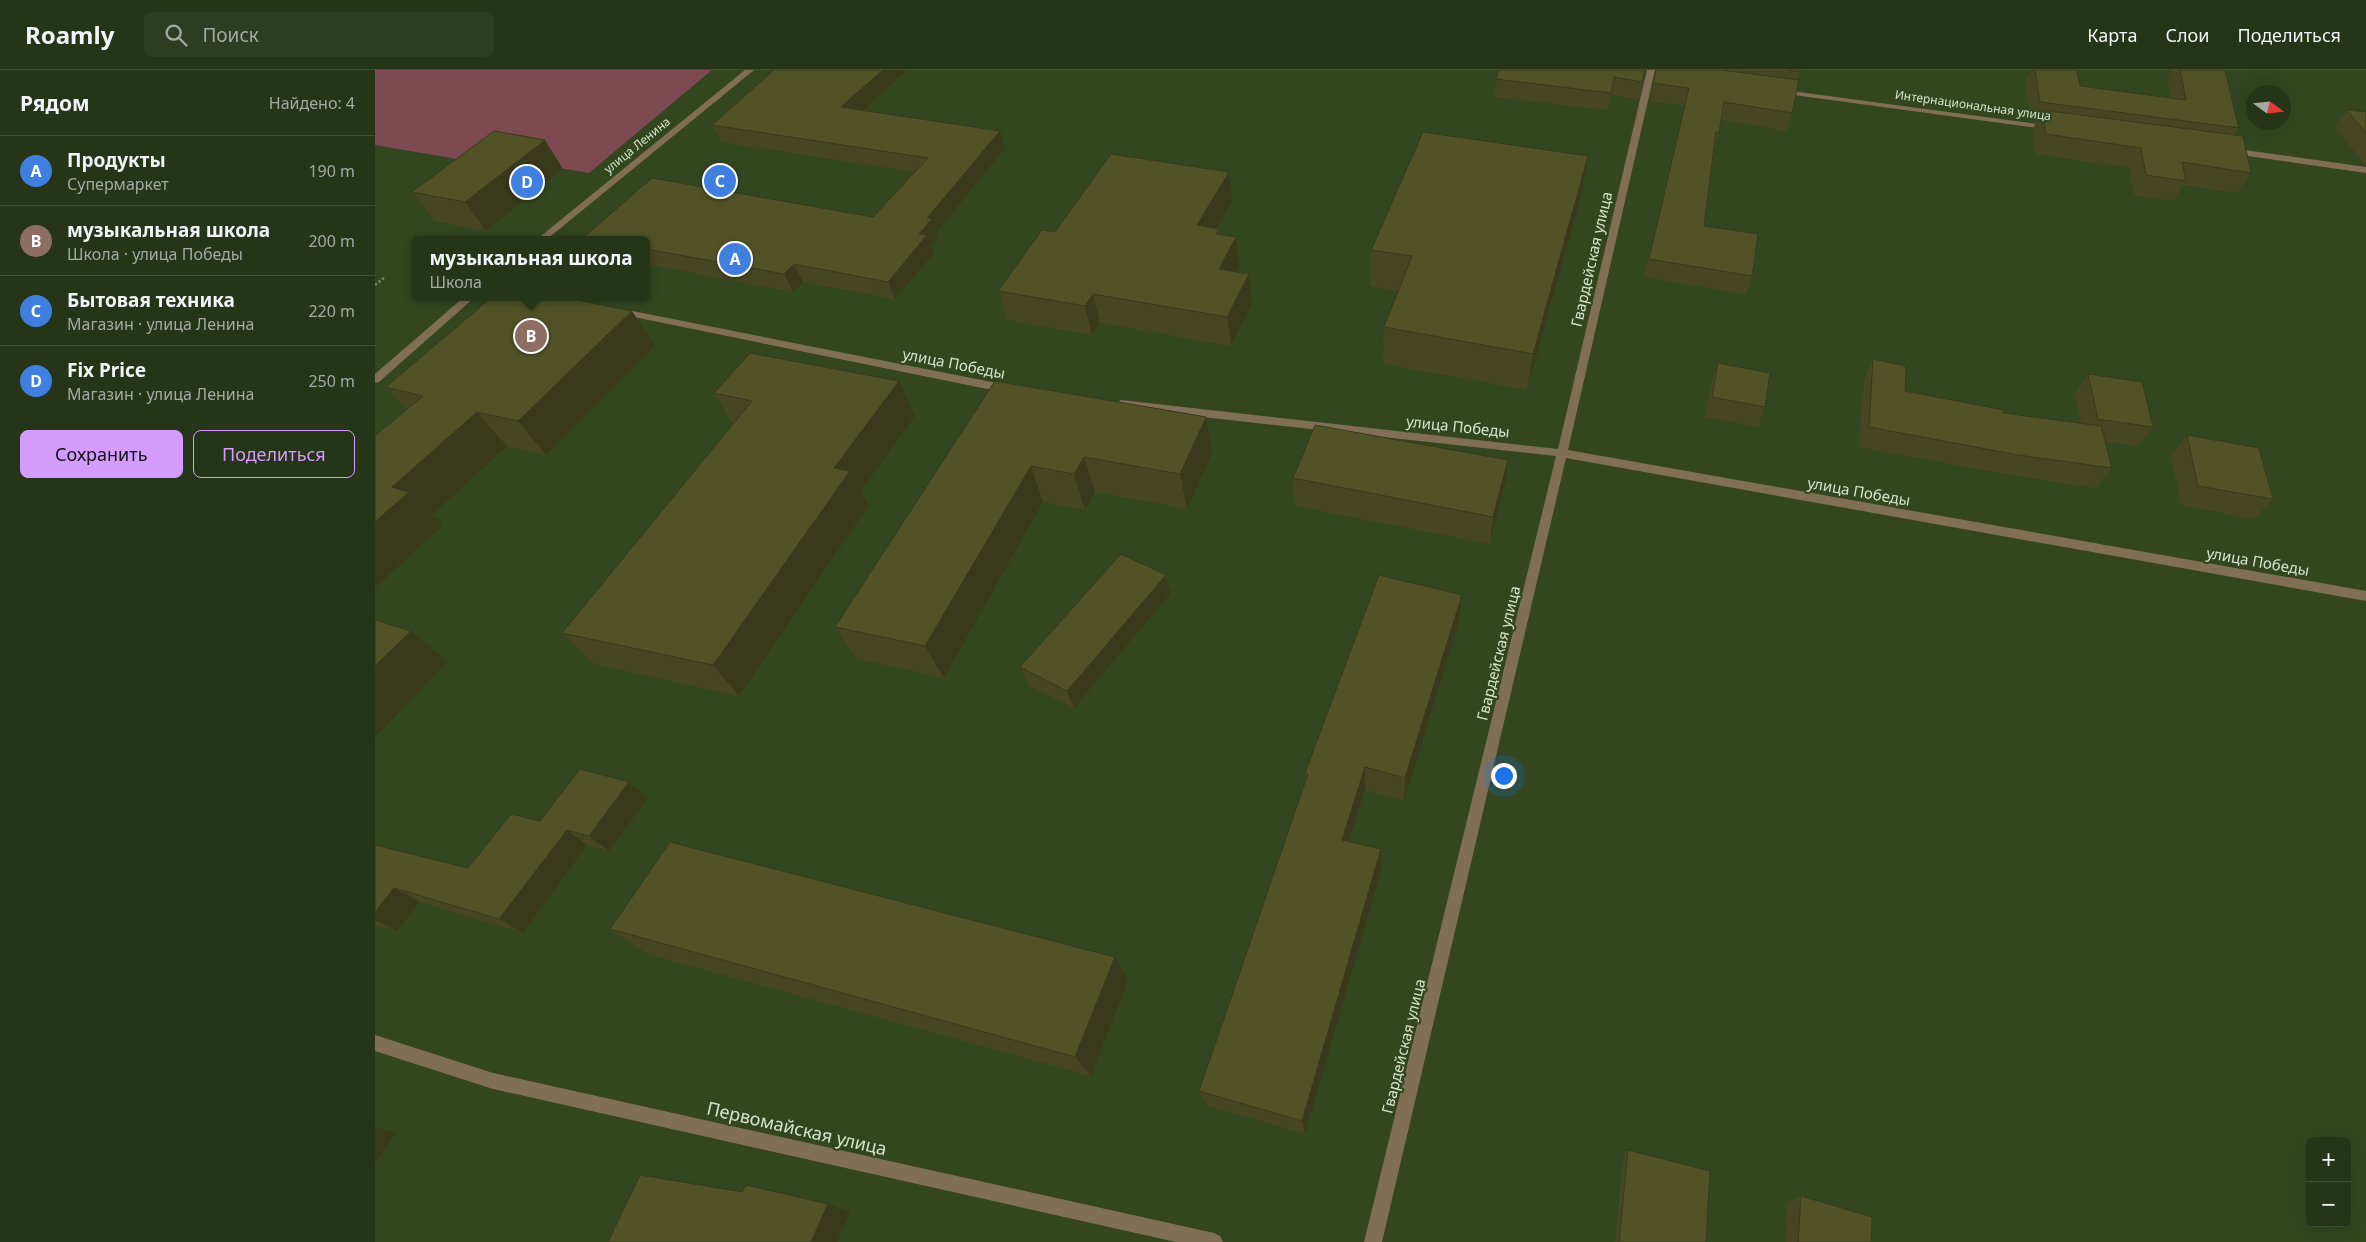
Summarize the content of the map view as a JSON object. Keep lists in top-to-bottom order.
{
  "streets": {
    "street": [
      "Интернациональная улица",
      "улица Ленина",
      "Гвардейская улица",
      "улица Победы",
      "Первомайская улица"
    ]
  },
  "crossings": [
    ["Гвардейская улица", "улица Победы"]
  ],
  "north": "right",
  "page": {
    "header": "Roamly",
    "search": "Поиск",
    "nav": ["Карта", "Слои", "Поделиться"],
    "heading": ["Рядом", "Найдено: 4"],
    "list": [
      {
        "mark": "A",
        "name": "Продукты",
        "note": "Супермаркет",
        "value": "190 m"
      },
      {
        "mark": "B",
        "name": "музыкальная школа",
        "note": "Школа · улица Победы",
        "value": "200 m"
      },
      {
        "mark": "C",
        "name": "Бытовая техника",
        "note": "Магазин · улица Ленина",
        "value": "220 m"
      },
      {
        "mark": "D",
        "name": "Fix Price",
        "note": "Магазин · улица Ленина",
        "value": "250 m"
      }
    ],
    "pins": [
      "C",
      "D",
      "A",
      "B"
    ],
    "popup": ["музыкальная школа", "Школа"],
    "buttons": ["Сохранить", "Поделиться"],
    "map_buttons": ["+", "−"]
  }
}
